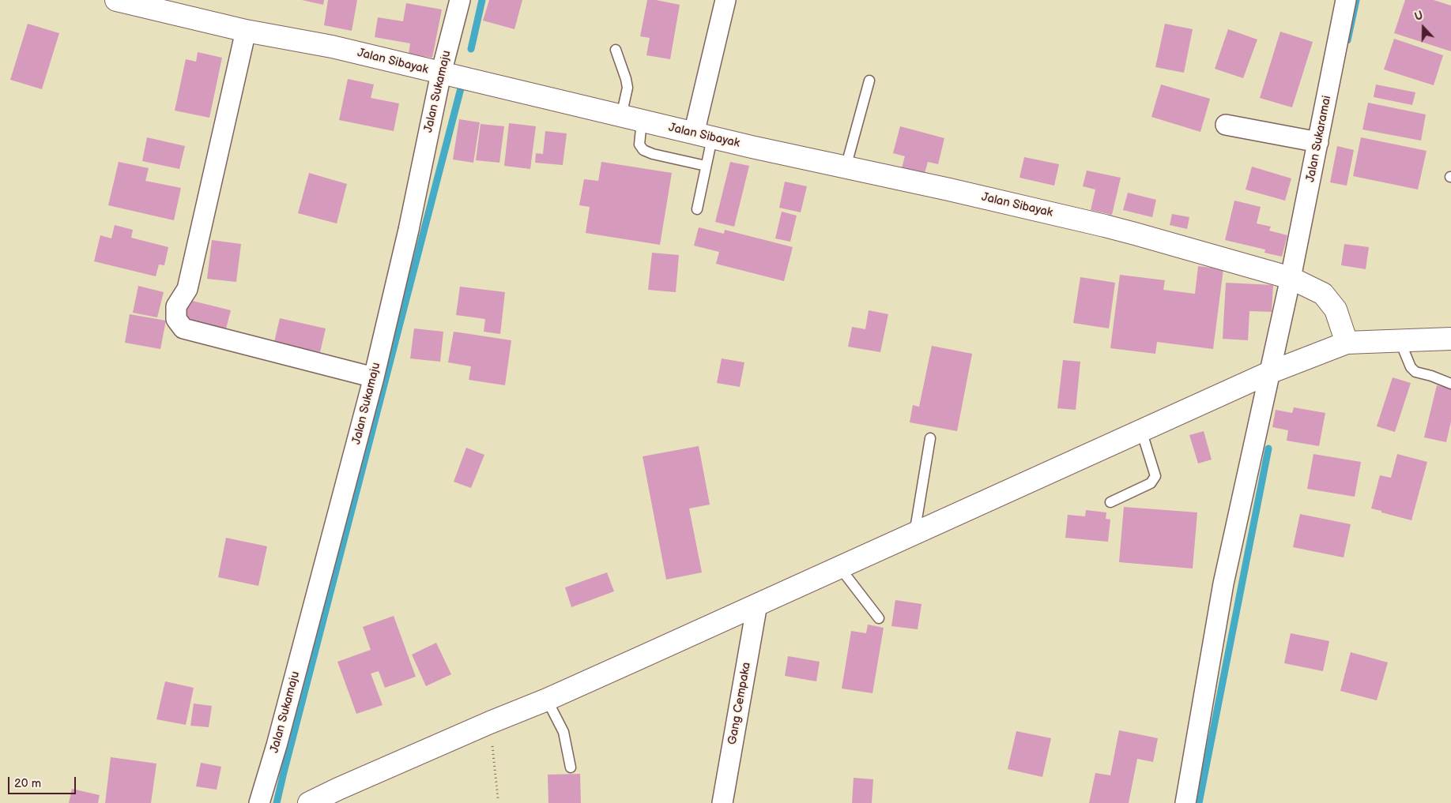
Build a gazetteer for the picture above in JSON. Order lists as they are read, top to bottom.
{
  "streets": {
    "street": [
      "Jalan Sibayak",
      "Jalan Sukamaju",
      "Jalan Sukaramai",
      "Gang Cempaka"
    ]
  },
  "crossings": [
    ["Jalan Sibayak", "Jalan Sukamaju"],
    ["Jalan Sibayak", "Jalan Sukaramai"]
  ],
  "scale_bar": "20 m",
  "north": "top"
}
